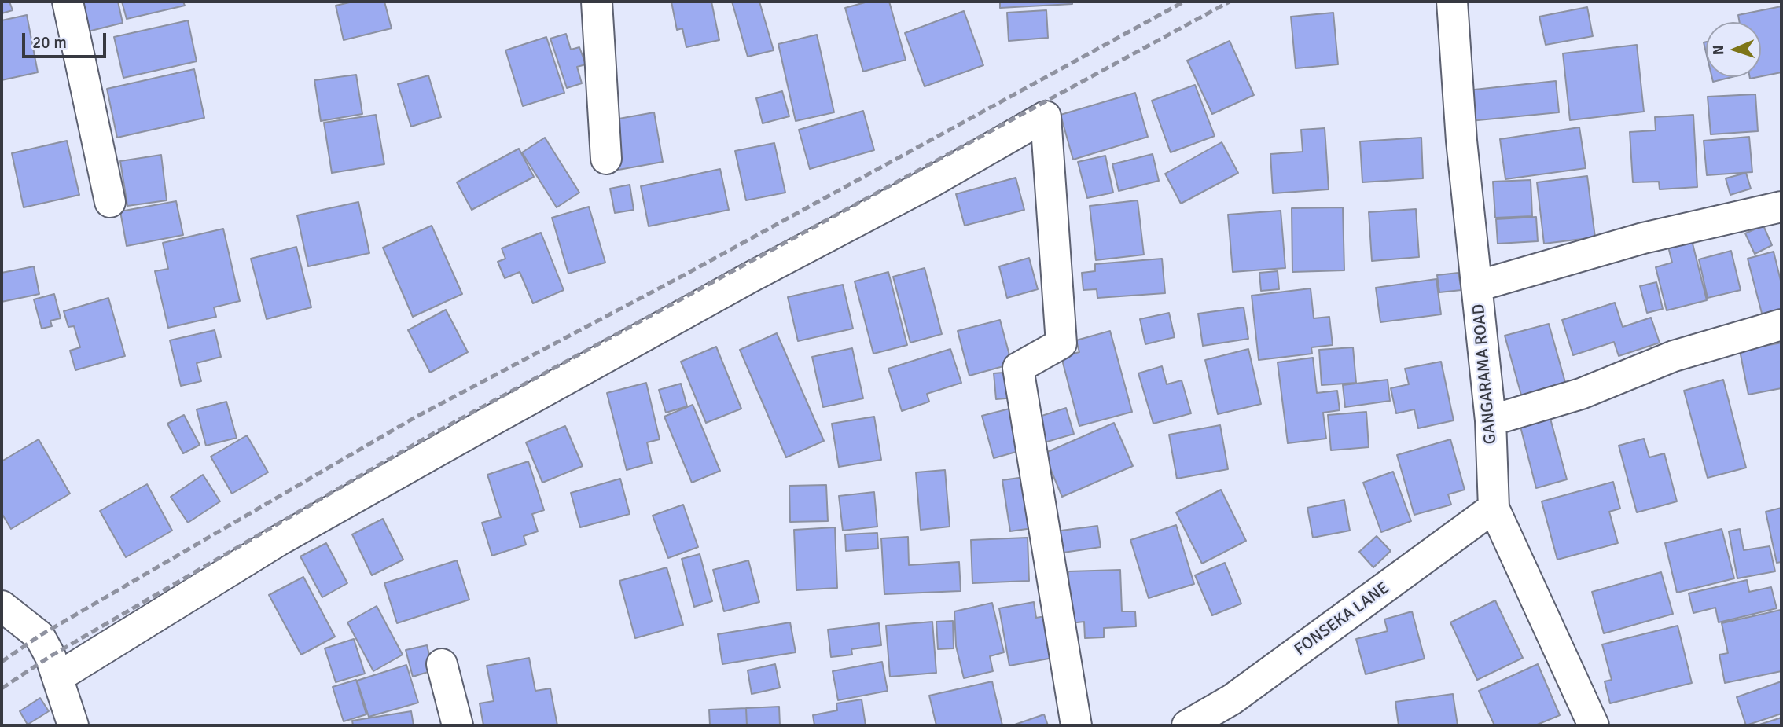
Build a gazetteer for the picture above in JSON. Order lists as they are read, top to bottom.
{
  "streets": {
    "street": ["GANGARAMA ROAD", "FONSEKA LANE"]
  },
  "crossings": [
    ["GANGARAMA ROAD", "FONSEKA LANE"]
  ],
  "scale_bar": "20 m",
  "north": "left"
}
